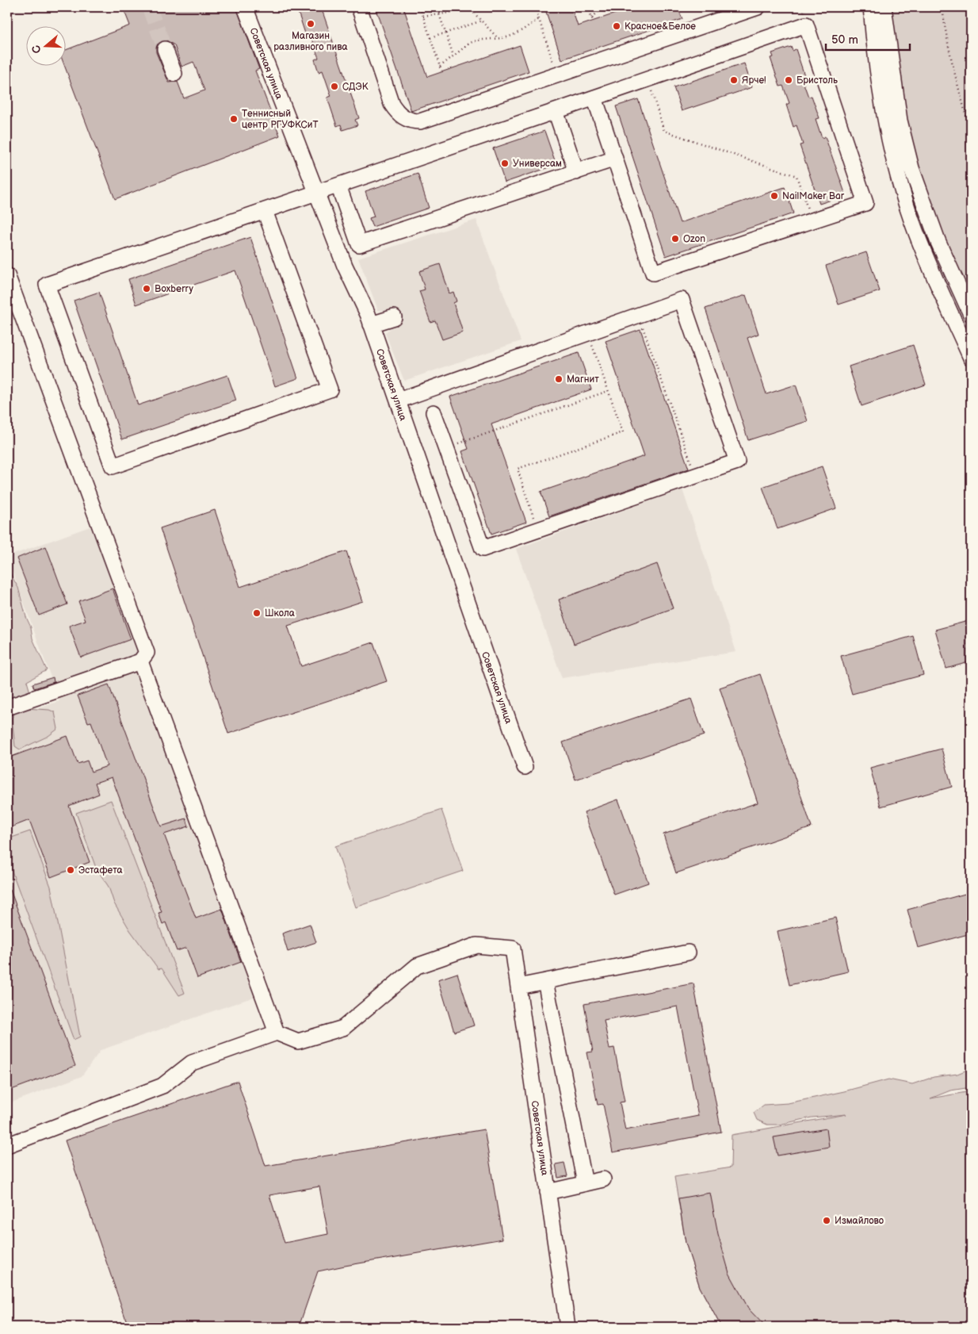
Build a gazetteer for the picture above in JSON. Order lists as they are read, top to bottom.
{
  "streets": {
    "street": ["Советская улица"]
  },
  "places": [
    "Магазин разливного пива",
    "Красное&Белое",
    "Ярче!",
    "Бристоль",
    "СДЭК",
    "Теннисный центр РГУФКСиТ",
    "Универсам",
    "NailMaker Bar",
    "Ozon",
    "Boxberry",
    "Магнит",
    "Школа",
    "Эстафета",
    "Измайлово"
  ],
  "scale_bar": "50 m",
  "north": "left"
}
